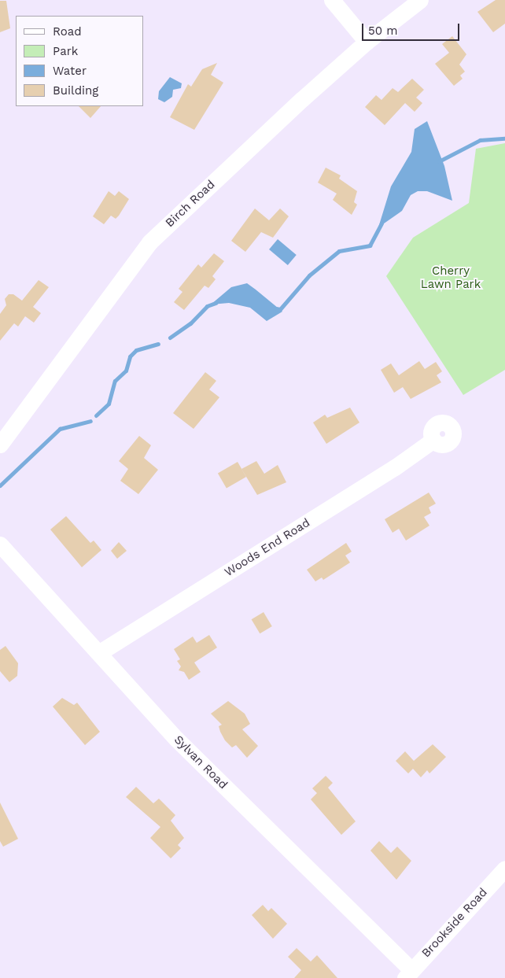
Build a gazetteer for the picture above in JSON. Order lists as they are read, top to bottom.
{
  "streets": {
    "street": [
      "Birch Road",
      "Woods End Road",
      "Sylvan Road",
      "Brookside Road"
    ]
  },
  "crossings": [
    ["Woods End Road", "Sylvan Road"],
    ["Sylvan Road", "Brookside Road"]
  ],
  "parks": ["Cherry Lawn Park"],
  "legend": [
    "Road",
    "Park",
    "Water",
    "Building"
  ],
  "scale_bar": "50 m"
}
